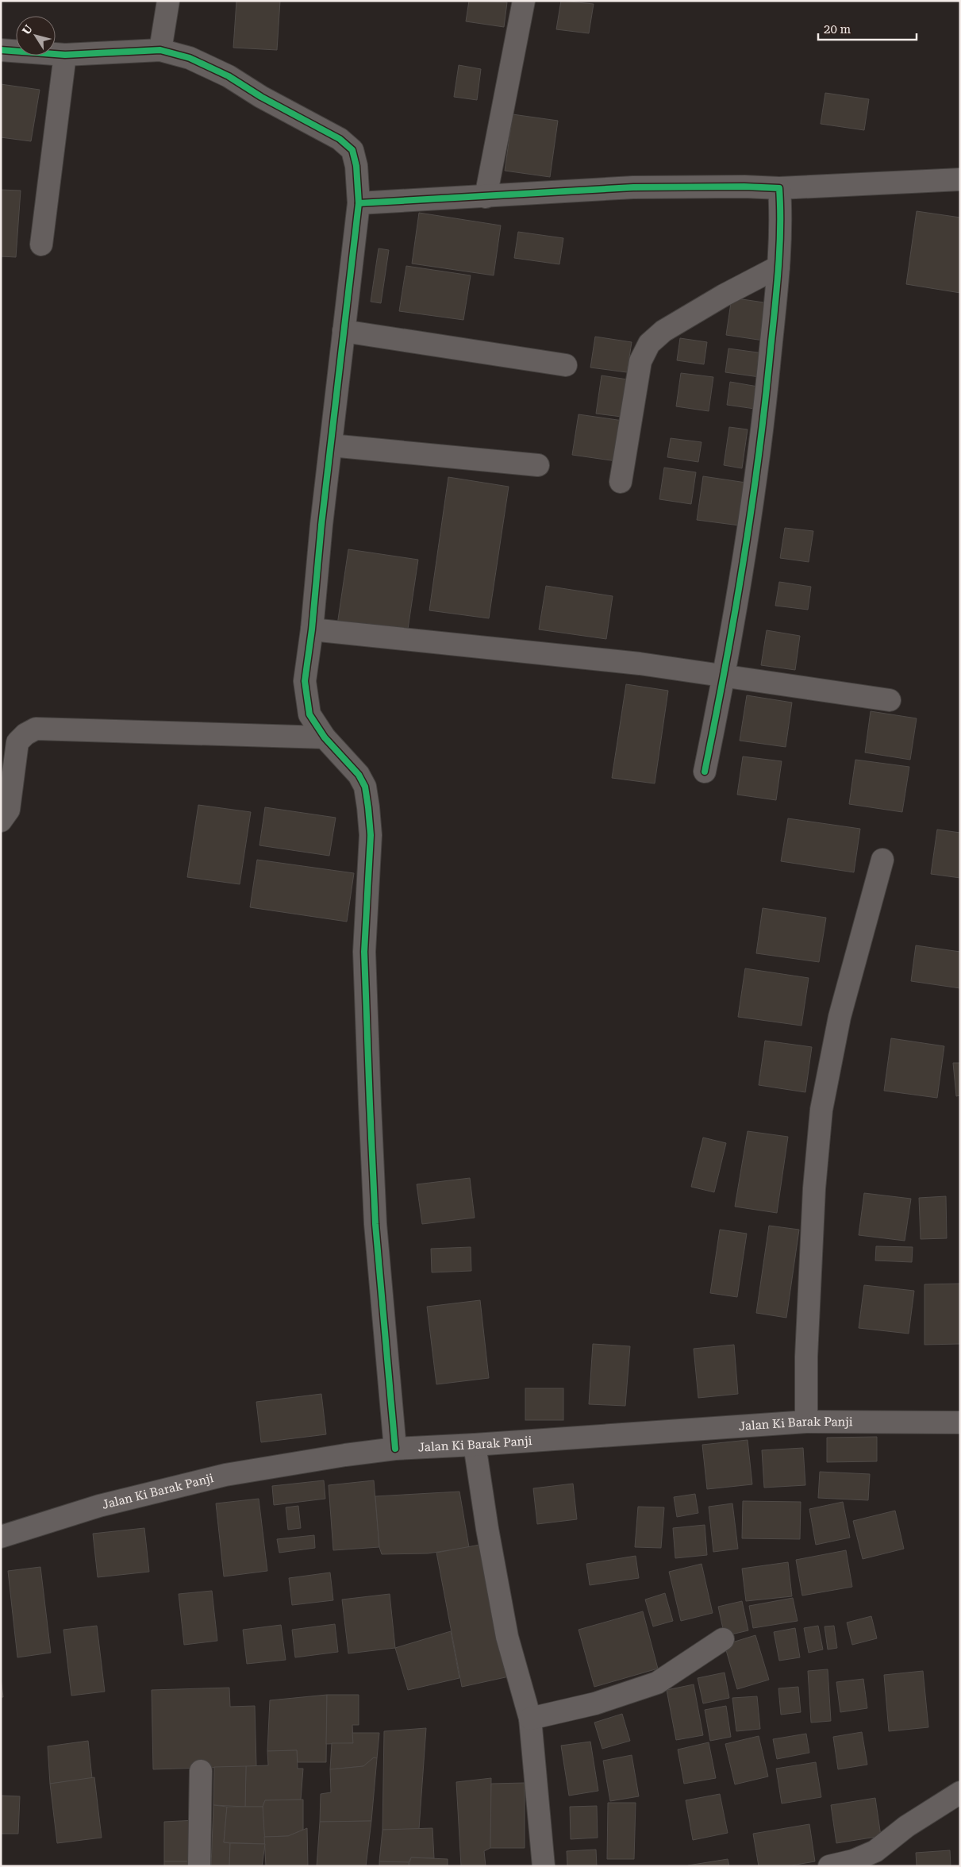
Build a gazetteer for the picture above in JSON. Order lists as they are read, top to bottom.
{
  "streets": {
    "street": ["Jalan Ki Barak Panji"]
  },
  "scale_bar": "20 m",
  "north": "top left"
}
